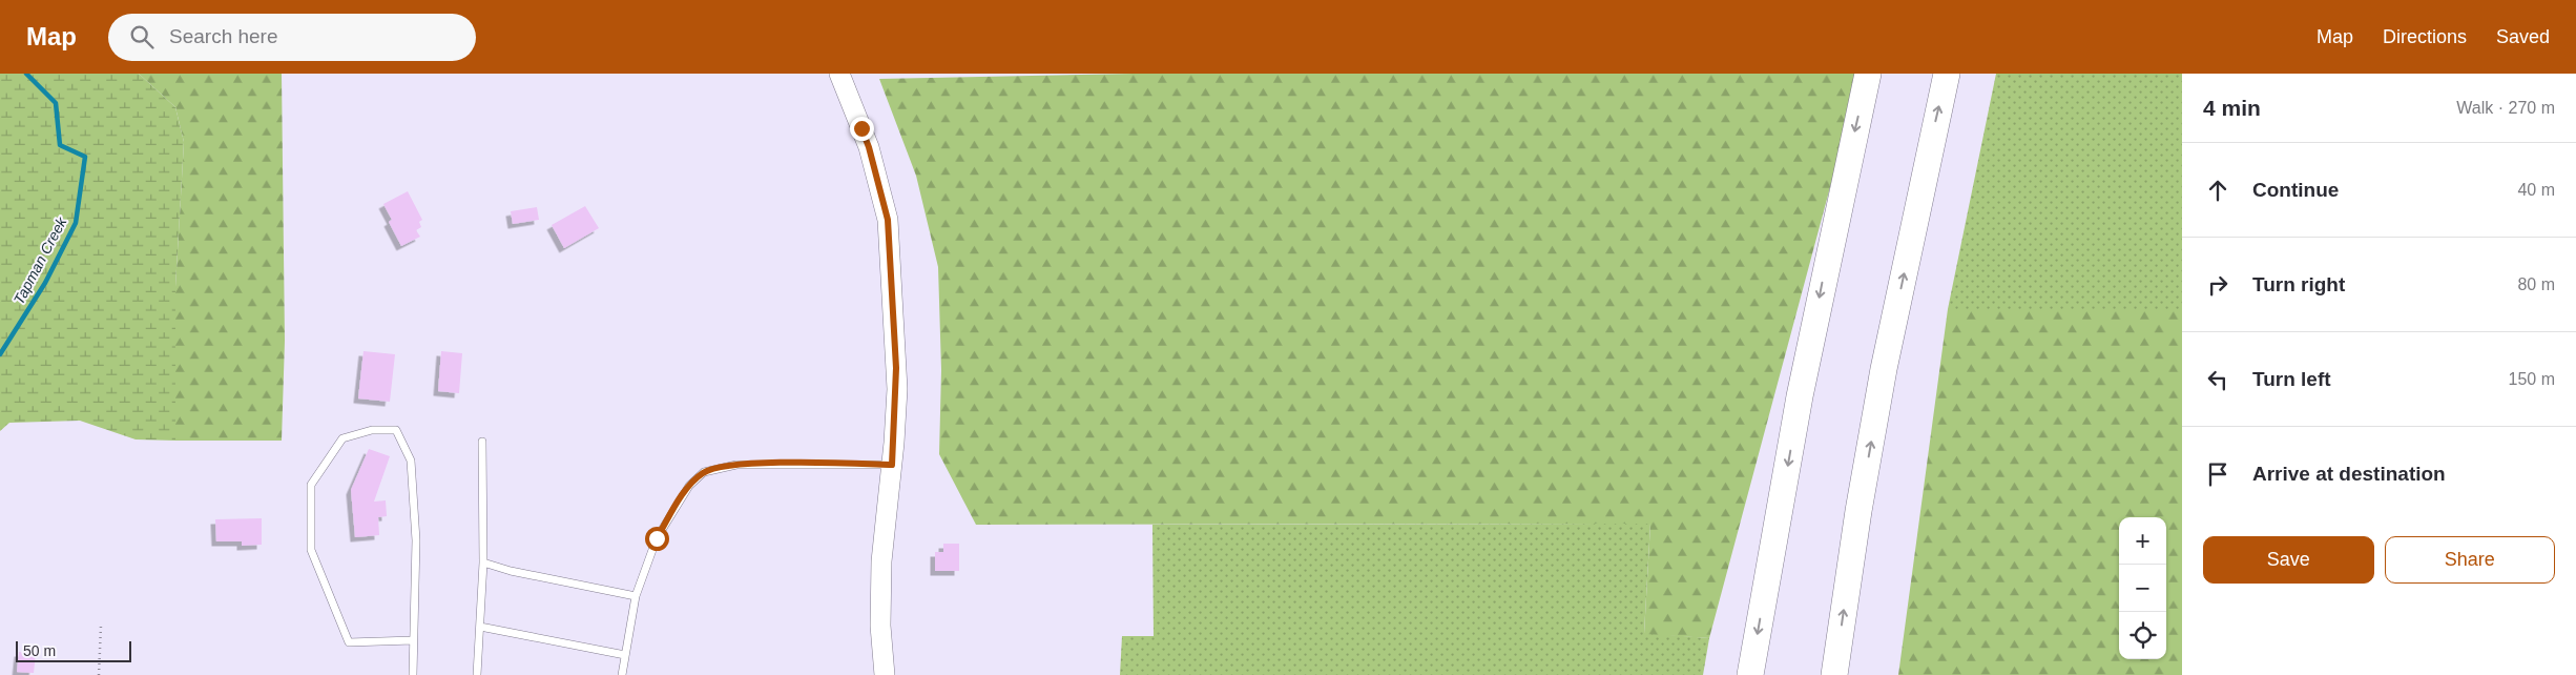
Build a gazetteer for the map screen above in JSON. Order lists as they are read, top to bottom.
{
  "water": ["Tapman Creek"],
  "scale_bar": "50 m",
  "page": {
    "header": "Map",
    "search": "Search here",
    "nav": ["Map", "Directions", "Saved"],
    "heading": ["4 min", "Walk · 270 m"],
    "list": [
      ["Continue", "40 m"],
      ["Turn right", "80 m"],
      ["Turn left", "150 m"],
      "Arrive at destination"
    ],
    "map_buttons": ["+", "−"],
    "buttons": ["Save", "Share"],
    "scale": "50 m"
  }
}
